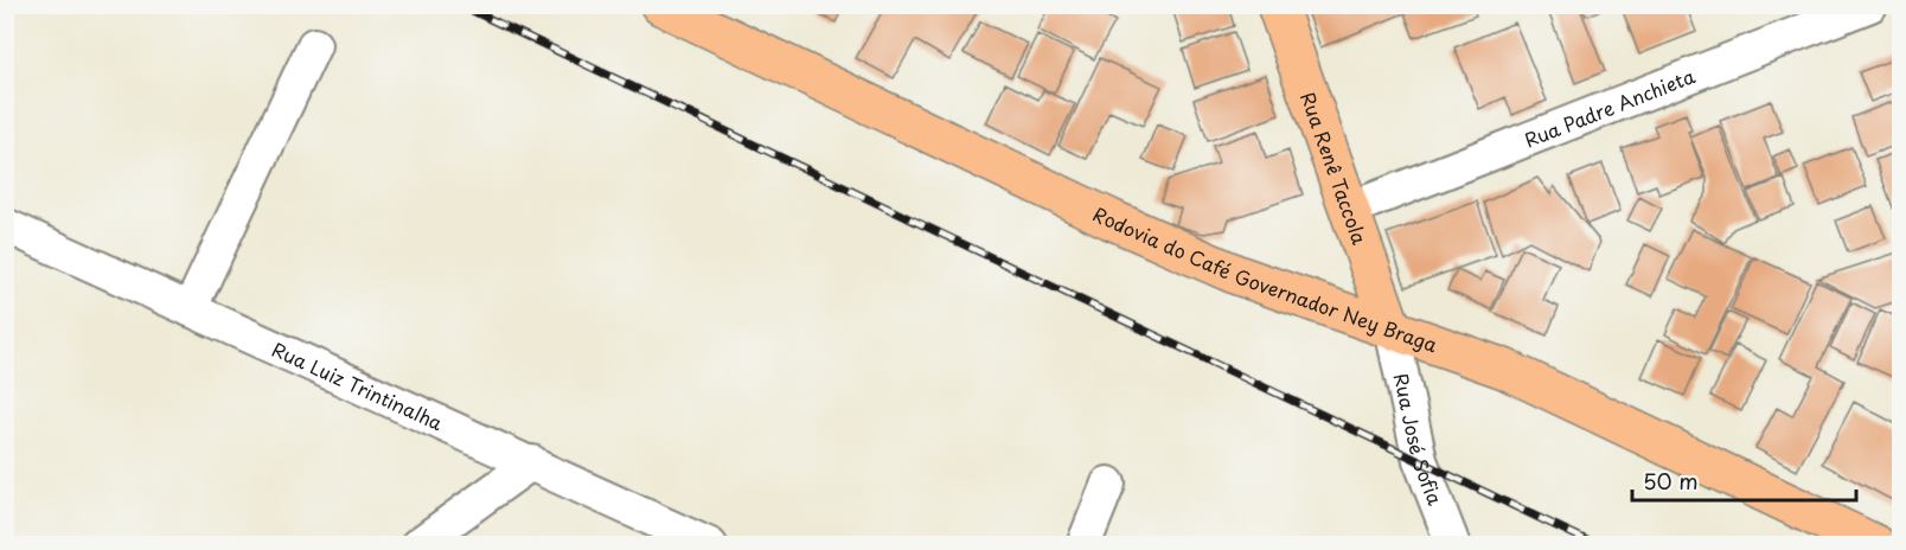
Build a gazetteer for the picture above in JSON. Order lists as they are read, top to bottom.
{
  "streets": {
    "main road": ["Rua Renê Taccola", "Rodovia do Café Governador Ney Braga"],
    "street": ["Rua Padre Anchieta", "Rua Luiz Trintinalha", "Rua José Sofia"]
  },
  "crossings": [
    ["Rua Padre Anchieta", "Rua Renê Taccola"],
    ["Rua Renê Taccola", "Rodovia do Café Governador Ney Braga"],
    ["Rua Renê Taccola", "Rua José Sofia"],
    ["Rodovia do Café Governador Ney Braga", "Rua José Sofia"]
  ],
  "scale_bar": "50 m"
}
